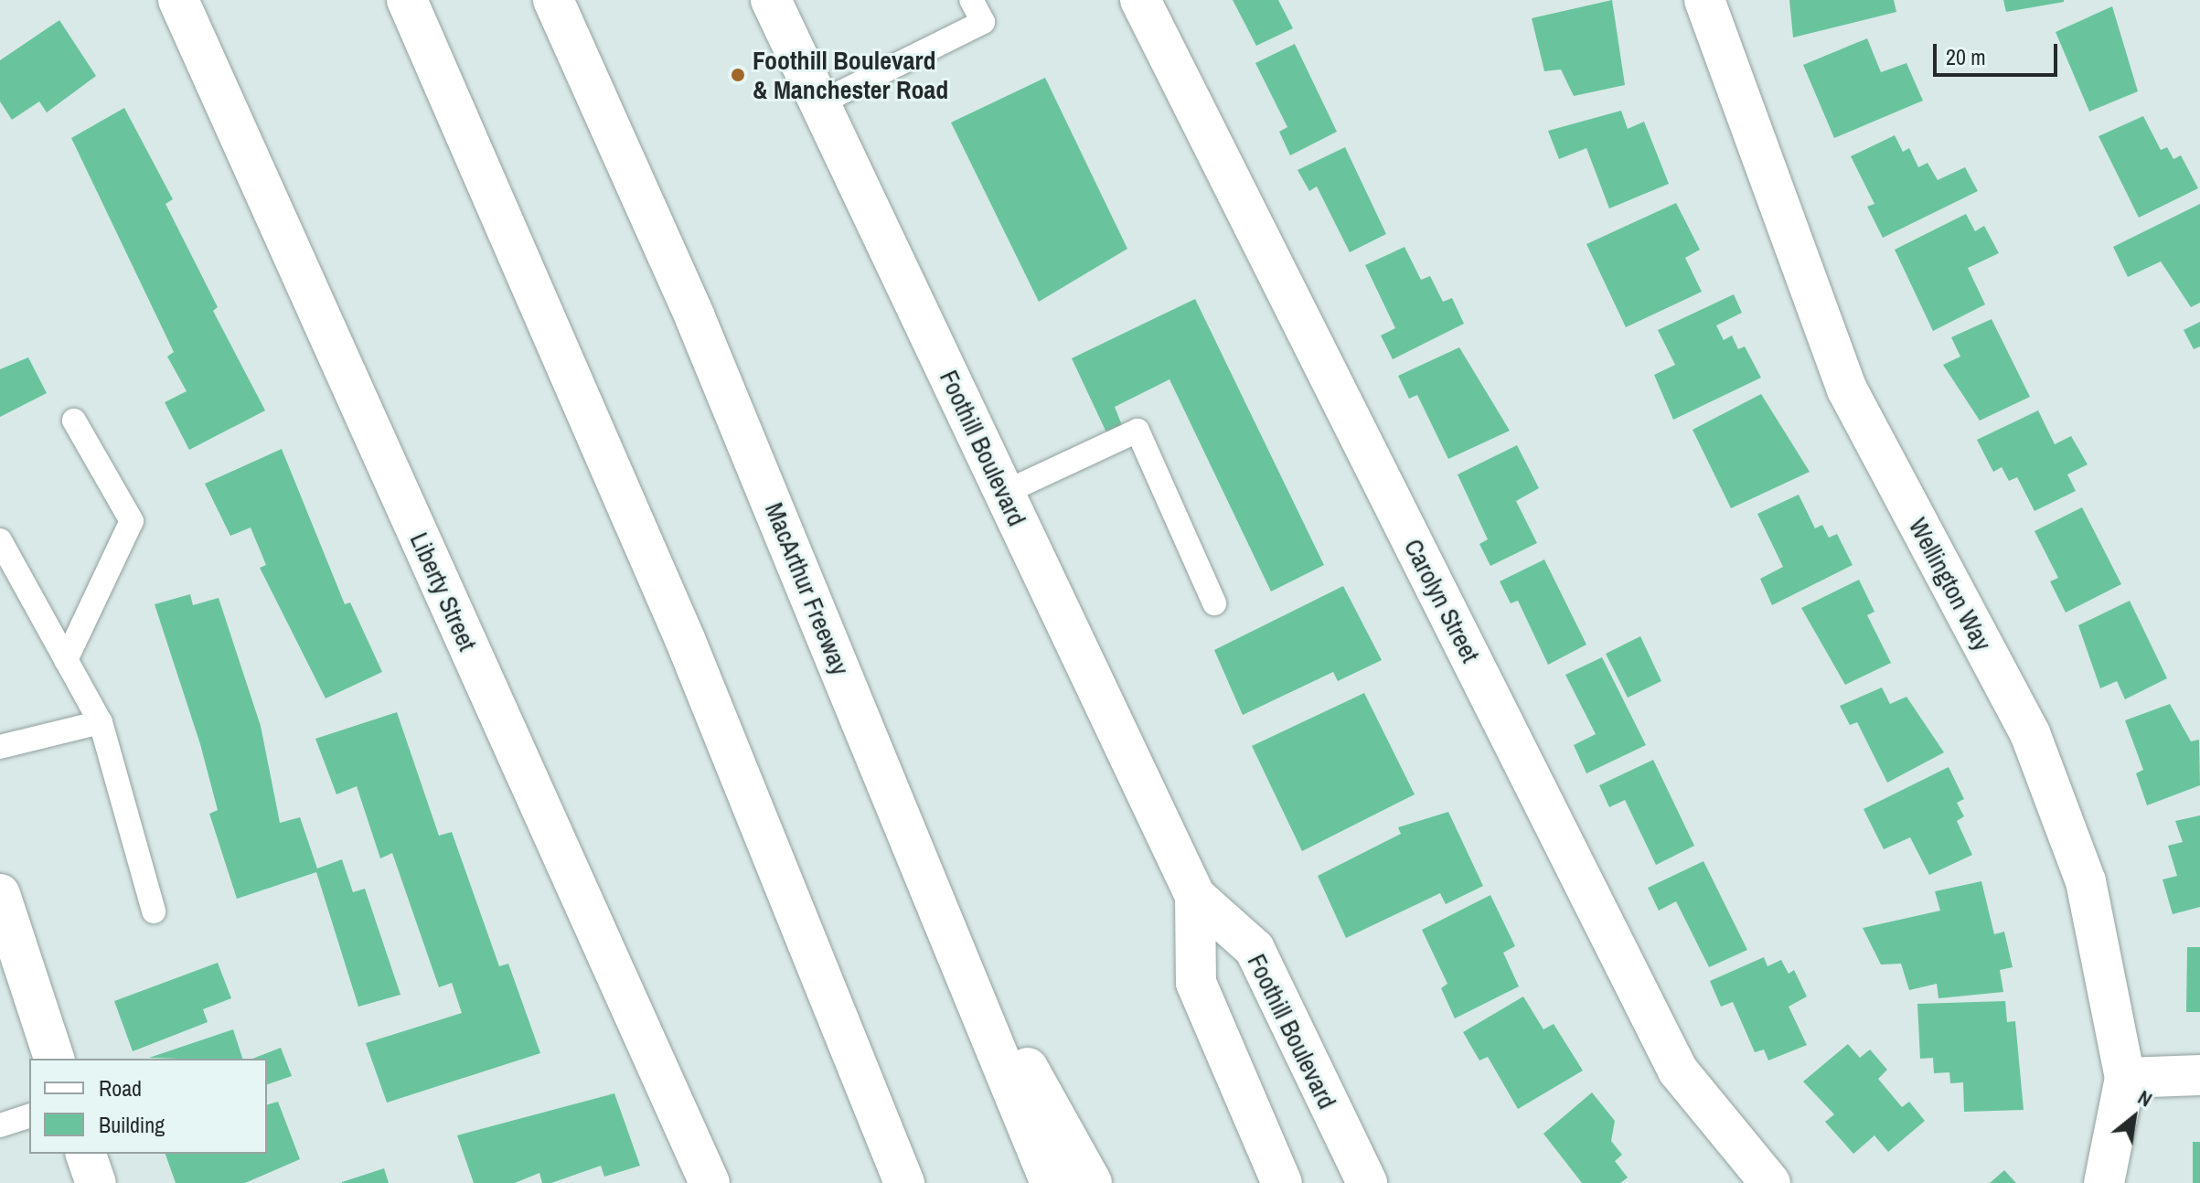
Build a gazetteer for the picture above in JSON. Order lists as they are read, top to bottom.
{
  "streets": {
    "main road": [
      "Foothill Boulevard",
      "Wellington Way",
      "MacArthur Freeway",
      "Liberty Street",
      "Carolyn Street"
    ]
  },
  "places": ["Foothill Boulevard & Manchester Road"],
  "legend": ["Road", "Building"],
  "scale_bar": "20 m",
  "north": "top right"
}
